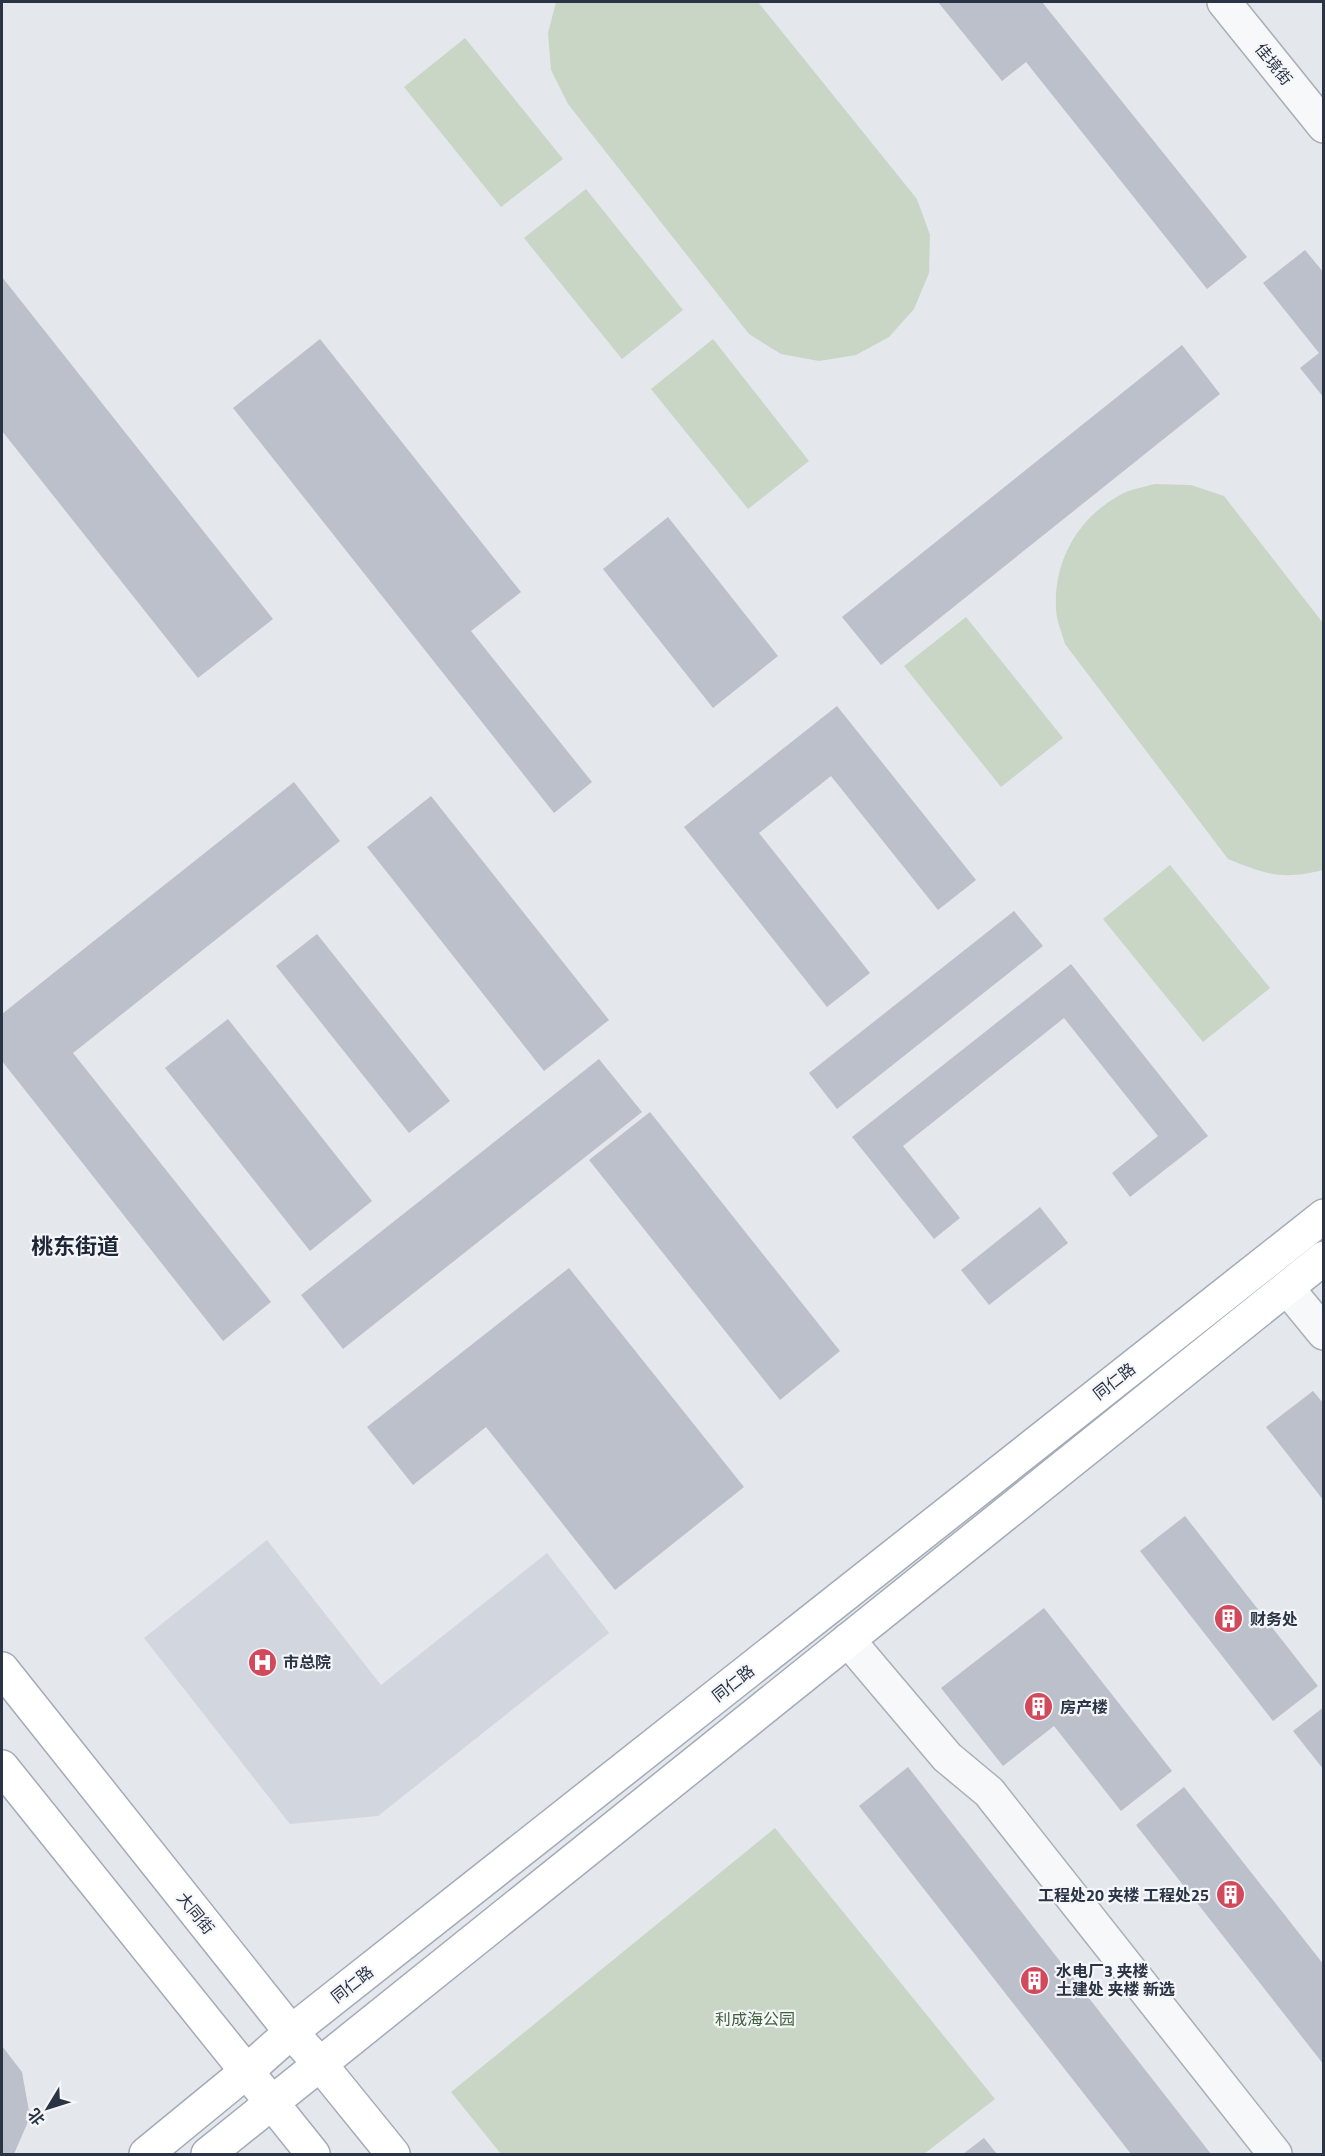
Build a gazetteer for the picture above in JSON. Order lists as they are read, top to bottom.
{
  "streets": {
    "main road": ["同仁路", "大同街"],
    "street": ["佳境街"]
  },
  "crossings": [
    ["同仁路", "大同街"]
  ],
  "districts": ["桃东街道"],
  "parks": ["利成海公园"],
  "places": {
    "building": [
      "财务处",
      "房产楼",
      "工程处20 夹楼 工程处25",
      "水电厂3 夹楼 土建处 夹楼 新选"
    ],
    "hospital": ["市总院"]
  },
  "north": "bottom left"
}
